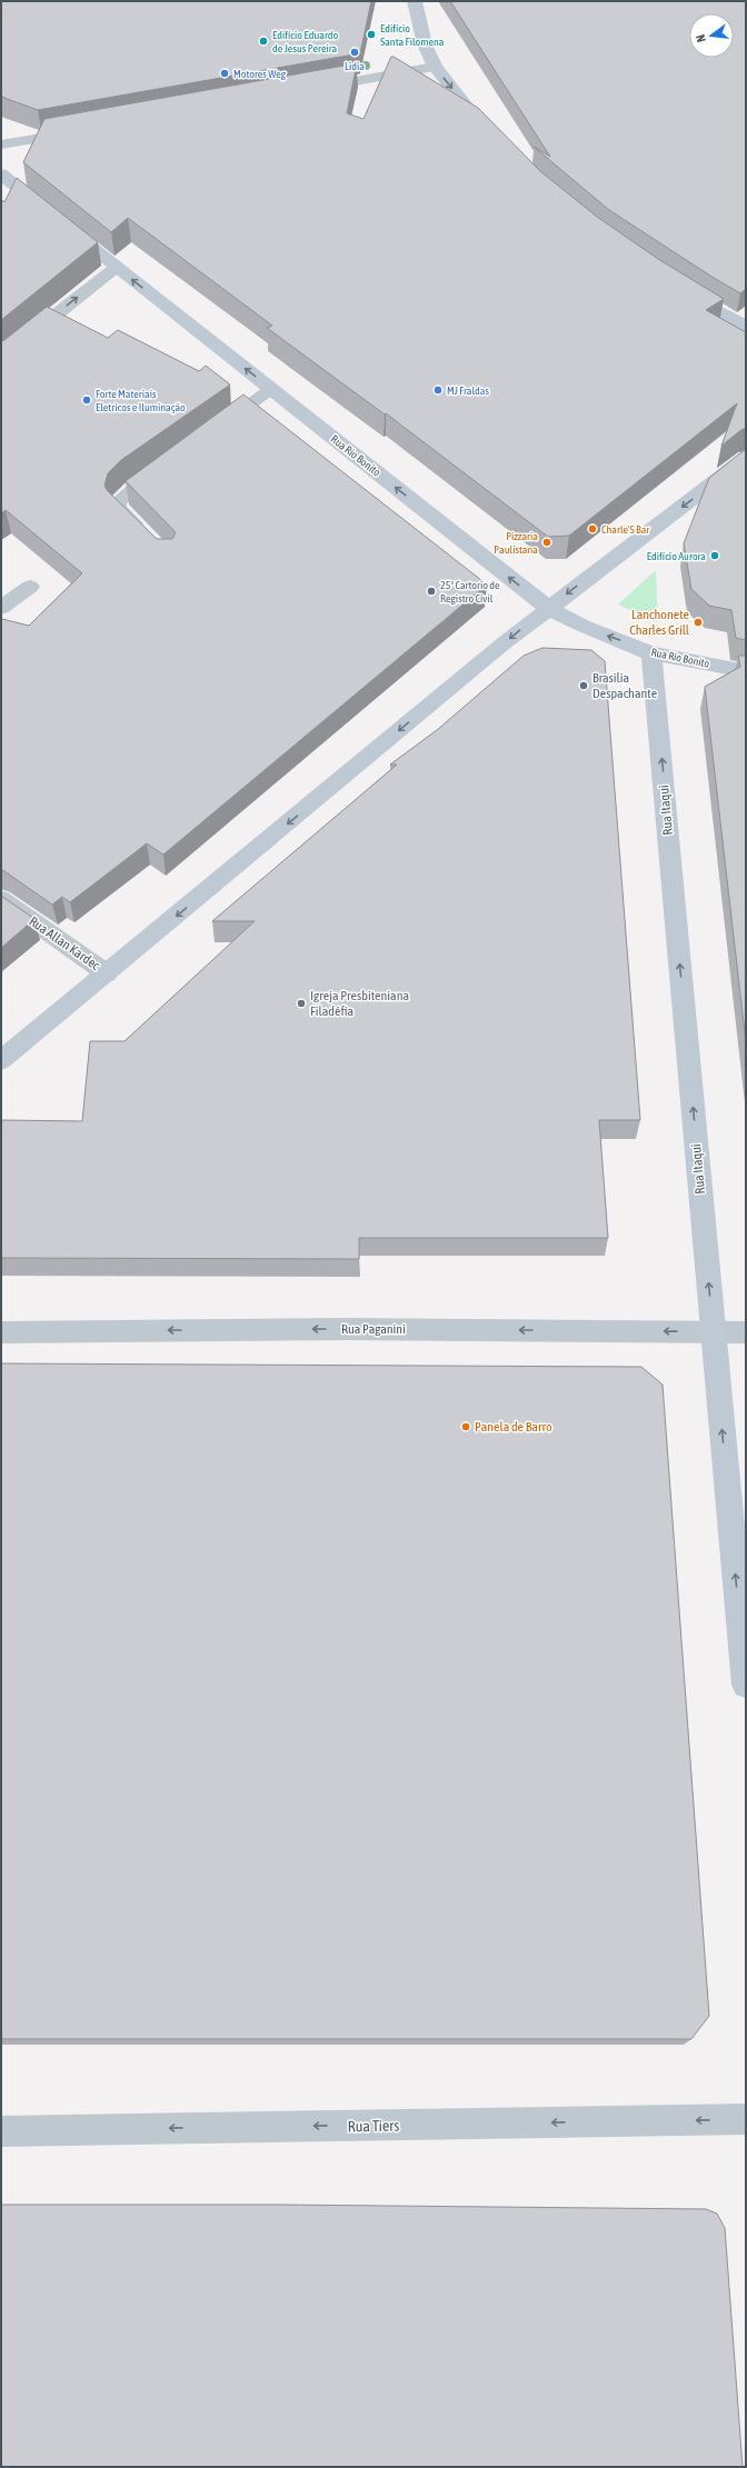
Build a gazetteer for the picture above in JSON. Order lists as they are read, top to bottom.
{
  "streets": {
    "street": [
      "Rua Rio Bonito",
      "Rua Itaqui",
      "Rua Allan Kardec",
      "Rua Paganini",
      "Rua Tiers"
    ]
  },
  "crossings": [
    ["Rua Rio Bonito", "Rua Itaqui"],
    ["Rua Itaqui", "Rua Paganini"]
  ],
  "one_way": [
    "Rua Rio Bonito",
    "Rua Itaqui",
    "Rua Paganini",
    "Rua Tiers"
  ],
  "places": [
    "Edifício Santa Filomena",
    "Edifício Eduardo de Jesus Pereira",
    "Lidia",
    "Motores Weg",
    "MJ Fraldas",
    "Forte Materiais Eletricos e Iluminação",
    "Charle'S Bar",
    "Pizzaria Paulistana",
    "Edifício Aurora",
    "25º Cartorio de Registro Civil",
    "Lanchonete Charles Grill",
    "Brasilia Despachante",
    "Igreja Presbiteniana Filadéfia",
    "Panela de Barro"
  ],
  "north": "left"
}
